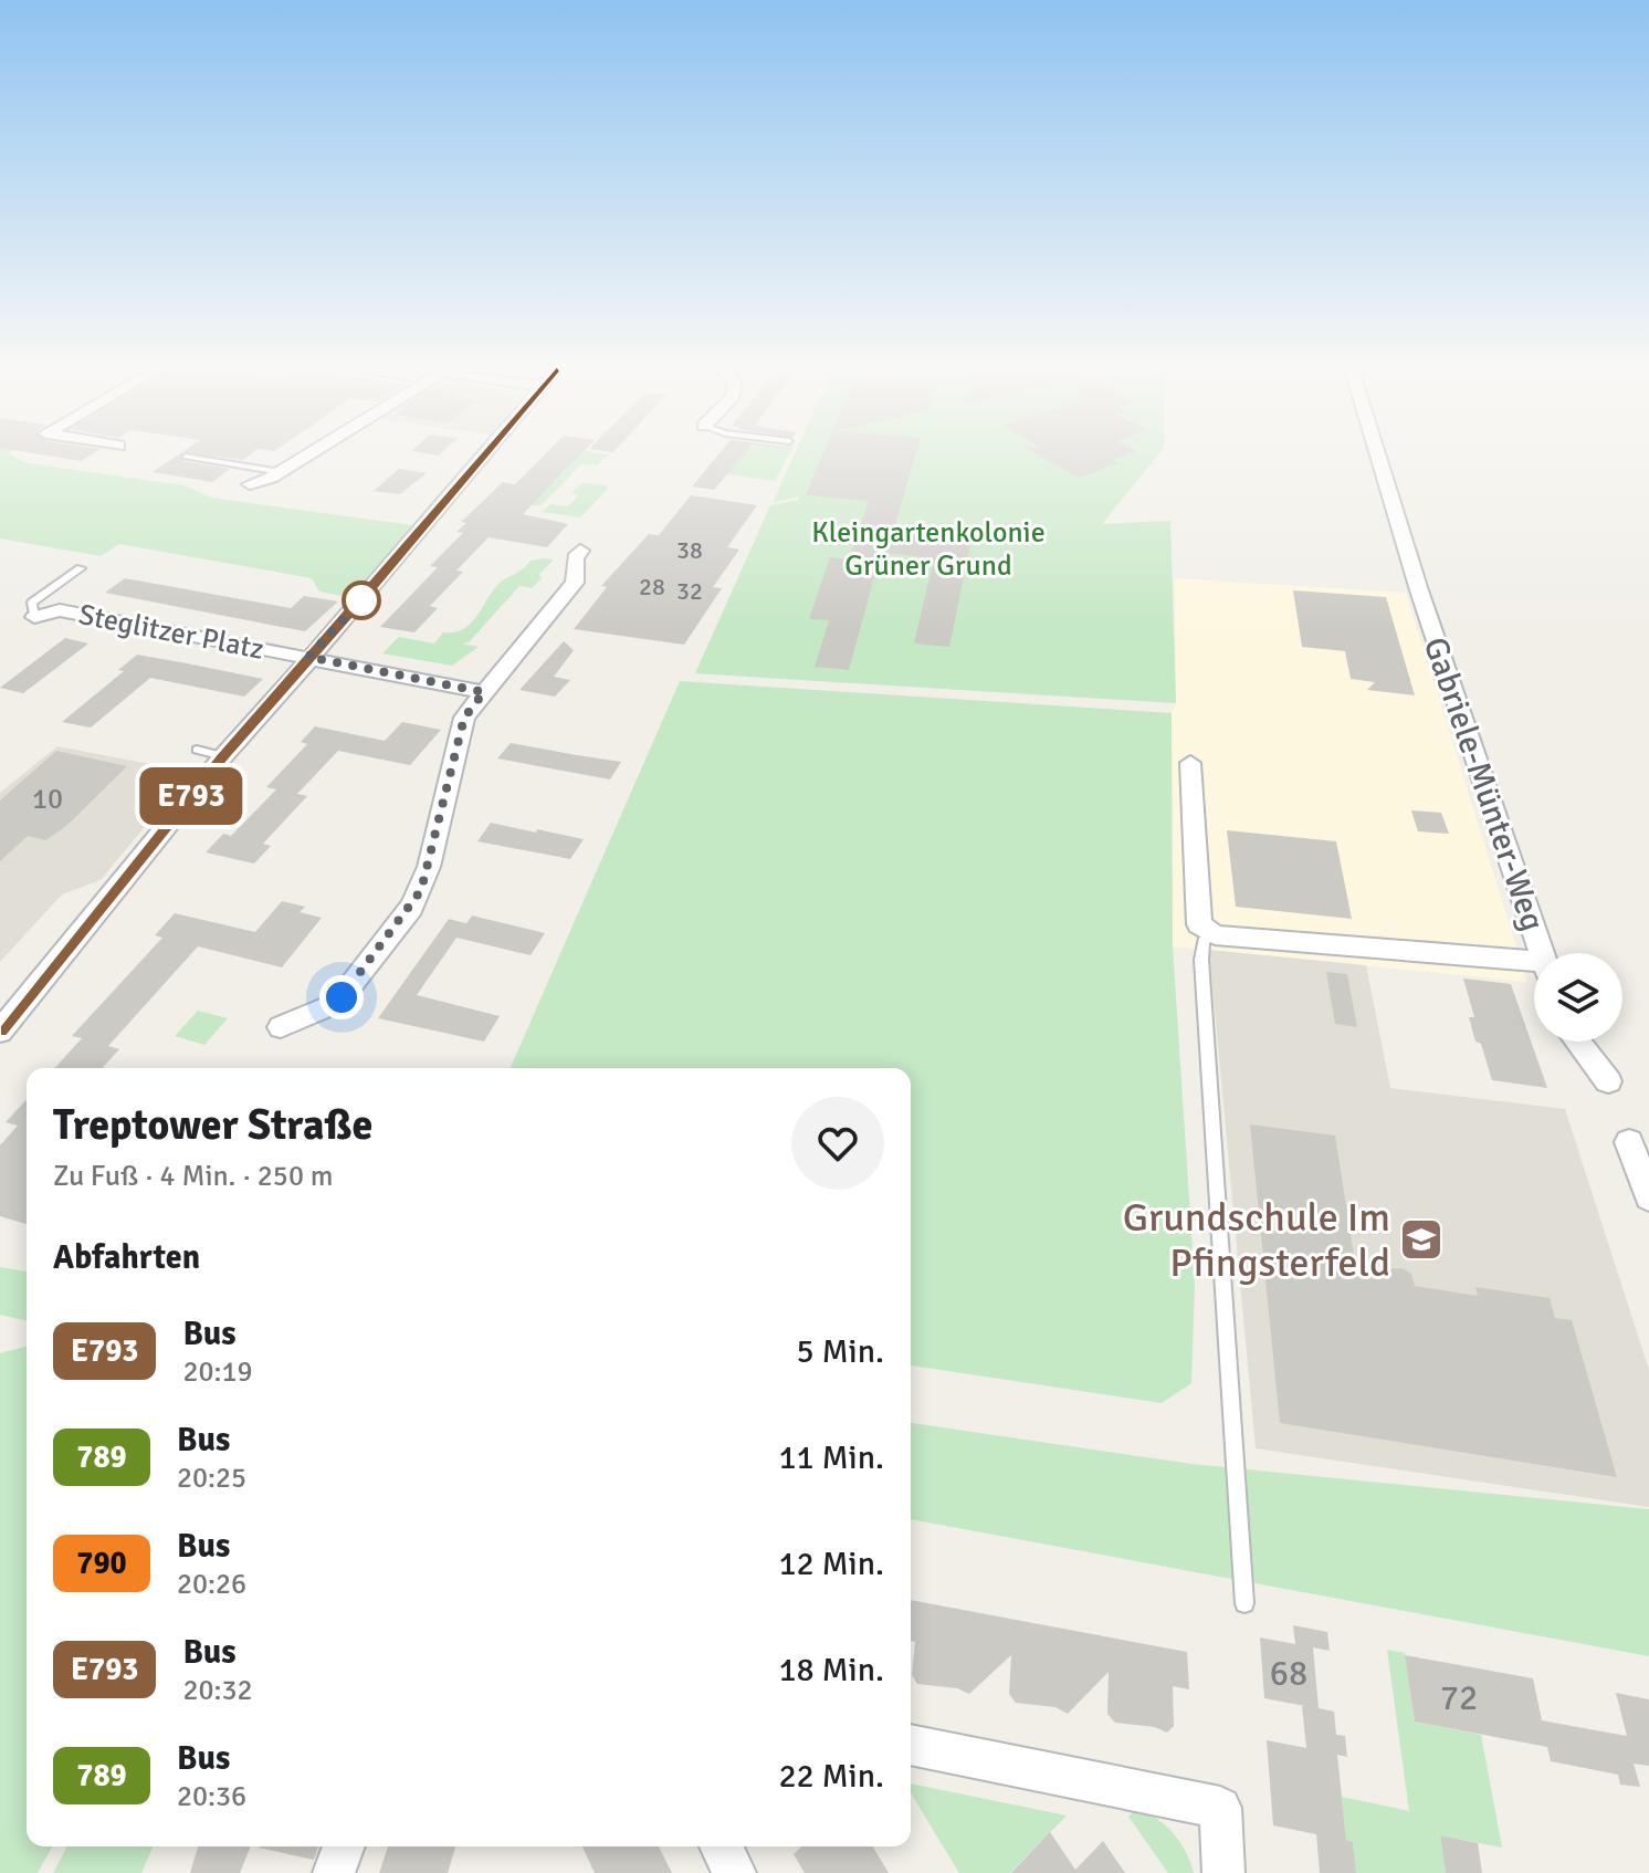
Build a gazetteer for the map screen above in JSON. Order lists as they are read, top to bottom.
{
  "streets": {
    "street": ["Steglitzer Platz", "Gabriele-Münter-Weg"]
  },
  "parks": ["Kleingartenkolonie Grüner Grund"],
  "places": {
    "school or university": ["Grundschule Im Pfingsterfeld"]
  },
  "lines": ["bus line E793"],
  "house_numbers": [
    "38",
    "28",
    "32",
    "10",
    "68",
    "72"
  ],
  "page": {
    "on_map": "E793",
    "heading": [
      ["Treptower Straße", "Zu Fuß · 4 Min. · 250 m"],
      "Abfahrten"
    ],
    "list": [
      {
        "mark": "E793",
        "name": "Bus",
        "note": "20:19",
        "value": "5 Min."
      },
      {
        "mark": "789",
        "name": "Bus",
        "note": "20:25",
        "value": "11 Min."
      },
      {
        "mark": "790",
        "name": "Bus",
        "note": "20:26",
        "value": "12 Min."
      },
      {
        "mark": "E793",
        "name": "Bus",
        "note": "20:32",
        "value": "18 Min."
      },
      {
        "mark": "789",
        "name": "Bus",
        "note": "20:36",
        "value": "22 Min."
      }
    ]
  }
}
